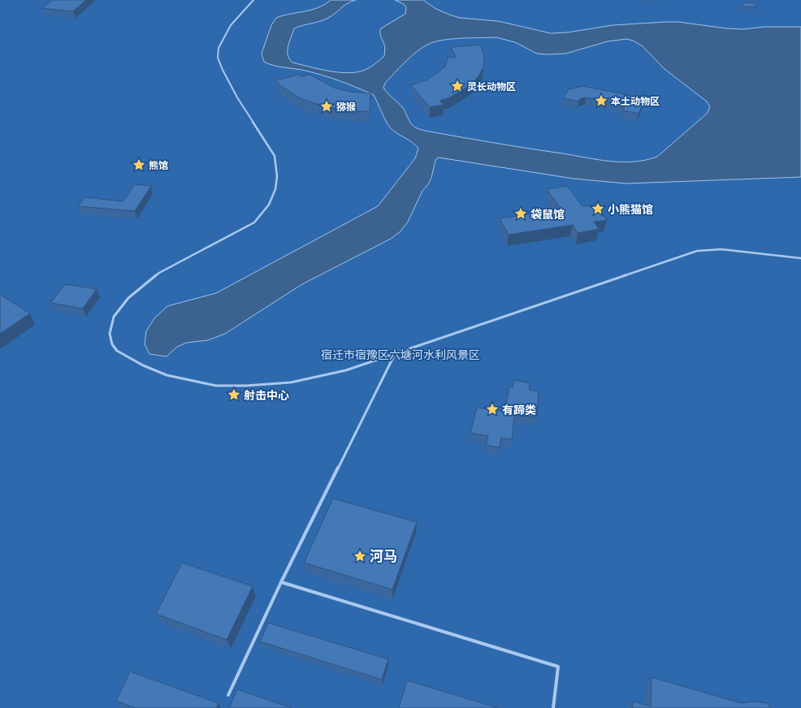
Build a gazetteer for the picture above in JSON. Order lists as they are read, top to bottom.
{
  "parks": ["宿迁市宿豫区六塘河水利风景区"],
  "places": {
    "place": [
      "灵长动物区",
      "本土动物区",
      "猕猴",
      "熊馆",
      "小熊猫馆",
      "袋鼠馆",
      "射击中心",
      "有蹄类",
      "河马"
    ]
  }
}
